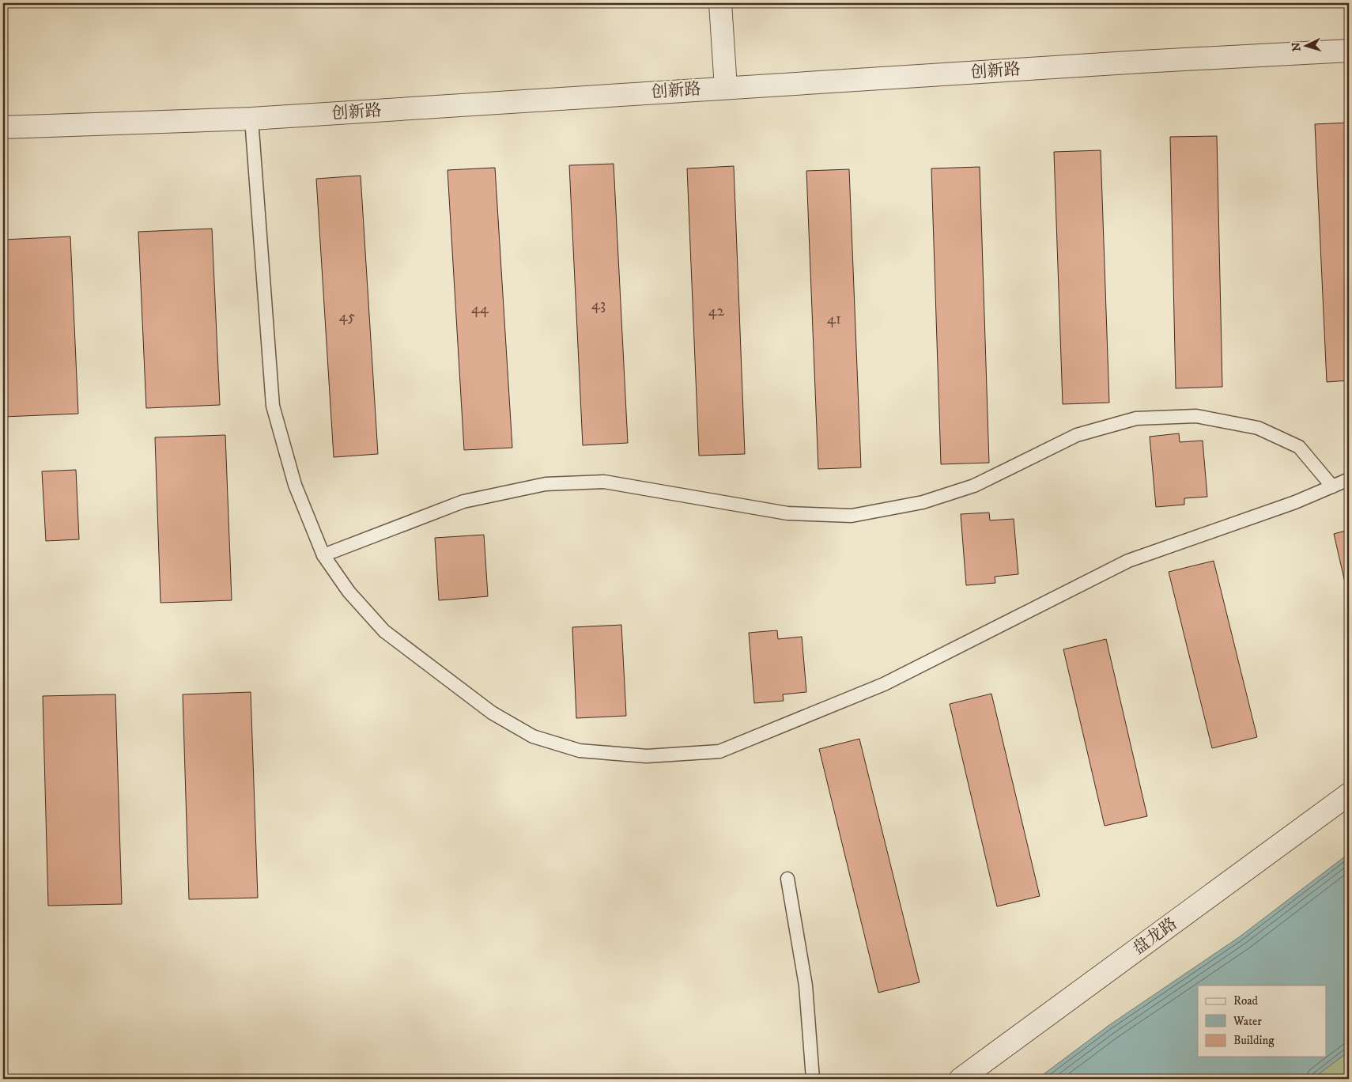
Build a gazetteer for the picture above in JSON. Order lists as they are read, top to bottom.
{
  "streets": {
    "street": ["创新路", "盘龙路"]
  },
  "house_numbers": [
    "43",
    "44",
    "42",
    "45",
    "41"
  ],
  "legend": ["Road", "Water", "Building"],
  "north": "left"
}
